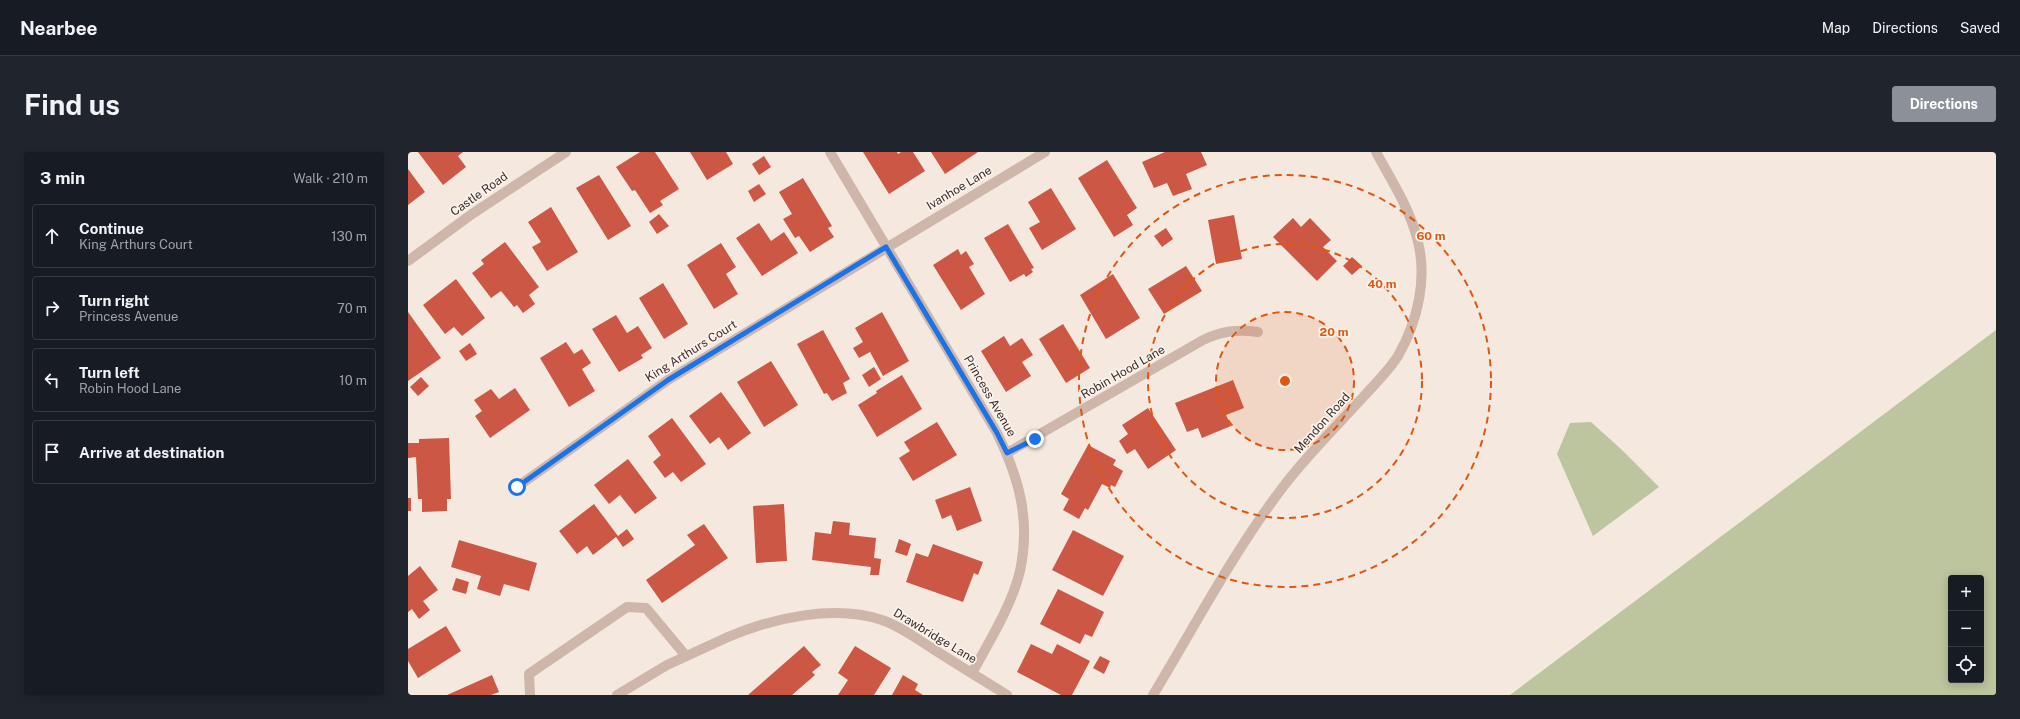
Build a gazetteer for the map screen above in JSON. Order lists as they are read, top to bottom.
{
  "streets": {
    "street": [
      "Ivanhoe Lane",
      "Castle Road",
      "King Arthurs Court",
      "Robin Hood Lane",
      "Princess Avenue",
      "Mendon Road",
      "Drawbridge Lane"
    ]
  },
  "crossings": [
    ["Ivanhoe Lane", "King Arthurs Court"],
    ["Ivanhoe Lane", "Princess Avenue"],
    ["King Arthurs Court", "Princess Avenue"],
    ["Robin Hood Lane", "Princess Avenue"],
    ["Princess Avenue", "Drawbridge Lane"]
  ],
  "page": {
    "header": "Nearbee",
    "nav": ["Map", "Directions", "Saved"],
    "buttons": "Directions",
    "title": "Find us",
    "heading": ["3 min", "Walk · 210 m"],
    "list": [
      ["Continue", "King Arthurs Court", "130 m"],
      ["Turn right", "Princess Avenue", "70 m"],
      ["Turn left", "Robin Hood Lane", "10 m"],
      "Arrive at destination"
    ],
    "map_buttons": ["+", "−"]
  },
  "rings": ["60 m", "40 m", "20 m"]
}
